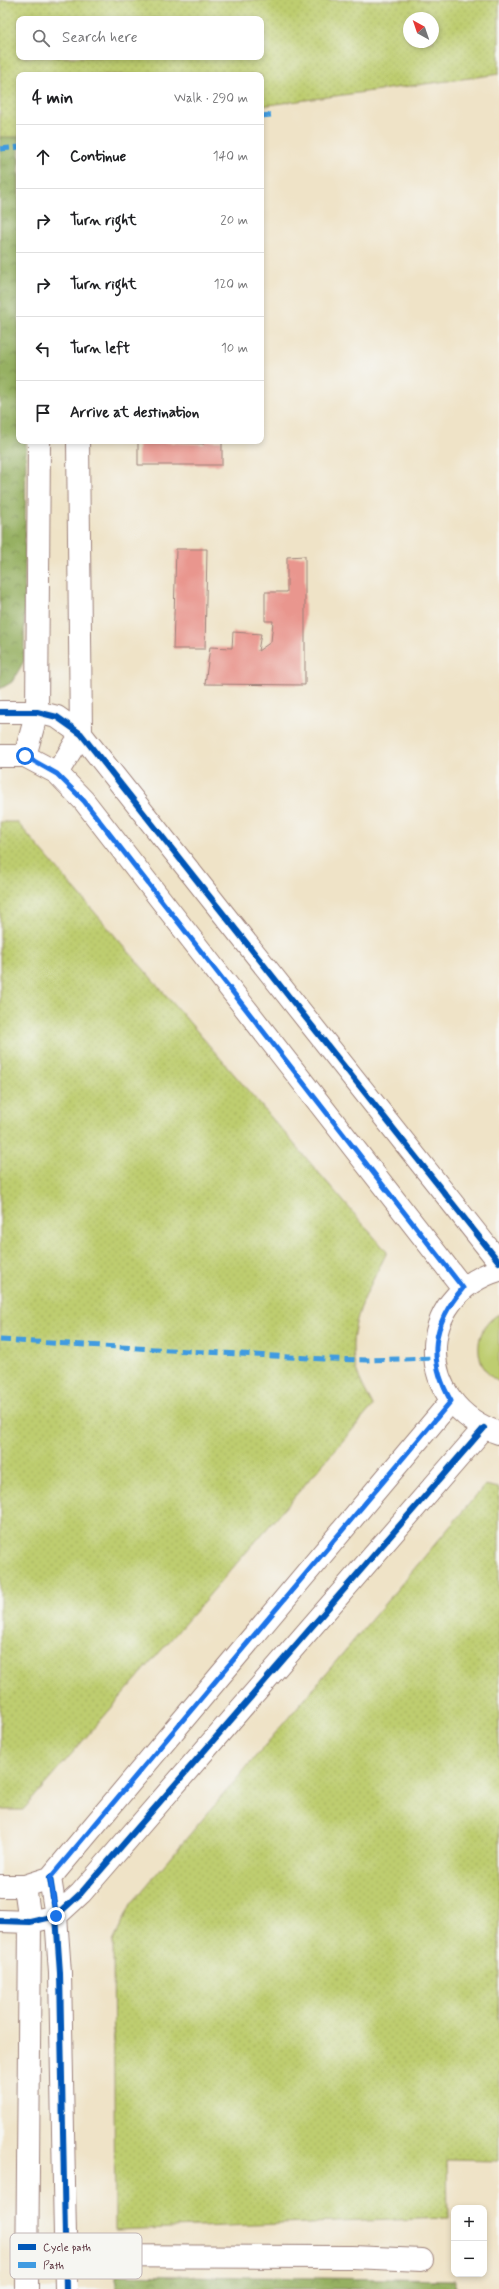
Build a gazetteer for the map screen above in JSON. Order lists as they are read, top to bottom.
{
  "legend": ["Cycle path", "Path"],
  "north": "top left",
  "page": {
    "search": "Search here",
    "heading": ["4 min", "Walk · 290 m"],
    "list": [
      ["Continue", "140 m"],
      ["Turn right", "20 m"],
      ["Turn right", "120 m"],
      ["Turn left", "10 m"],
      "Arrive at destination"
    ],
    "map_buttons": ["+", "−"]
  }
}
